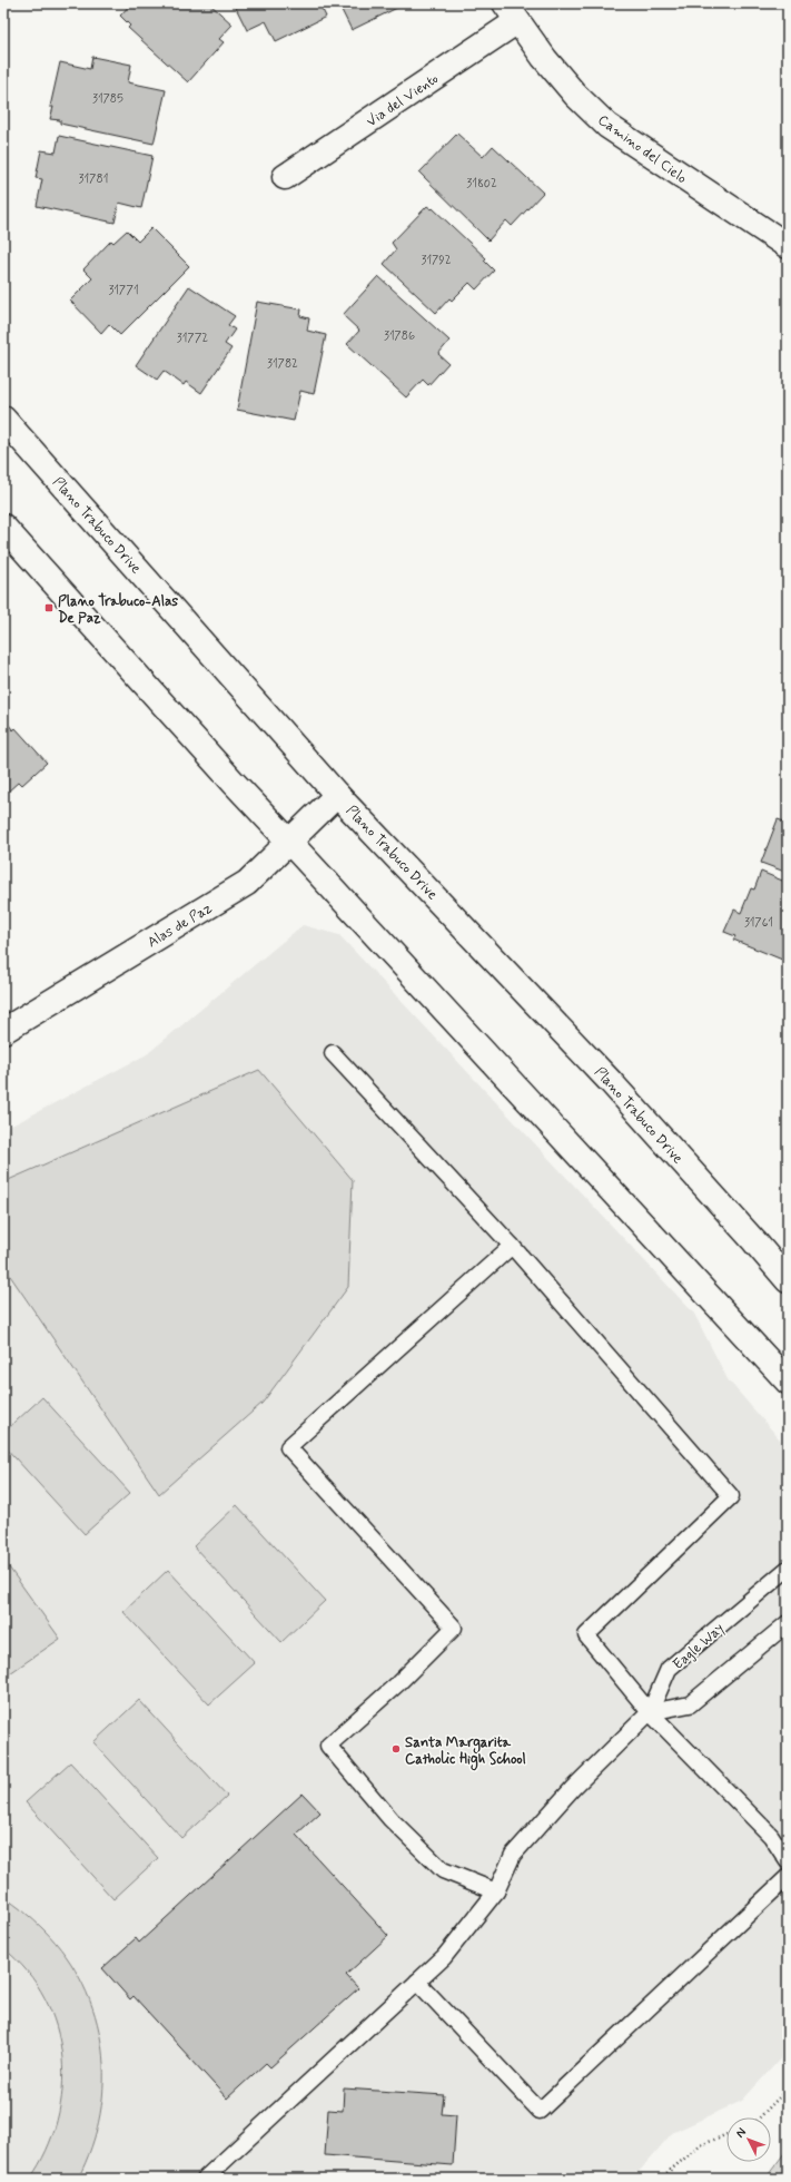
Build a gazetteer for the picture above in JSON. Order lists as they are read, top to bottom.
{
  "streets": {
    "street": [
      "Via del Viento",
      "Camino del Cielo",
      "Plano Trabuco Drive",
      "Alas de Paz"
    ],
    "lane": ["Eagle Way"]
  },
  "crossings": [
    ["Via del Viento", "Camino del Cielo"],
    ["Plano Trabuco Drive", "Alas de Paz"]
  ],
  "places": {
    "transit": ["Plano Trabuco-Alas De Paz"],
    "other": ["Santa Margarita Catholic High School"]
  },
  "house_numbers": [
    "31785",
    "31781",
    "31802",
    "31792",
    "31771",
    "31786",
    "31772",
    "31782",
    "31761"
  ],
  "north": "top left"
}
